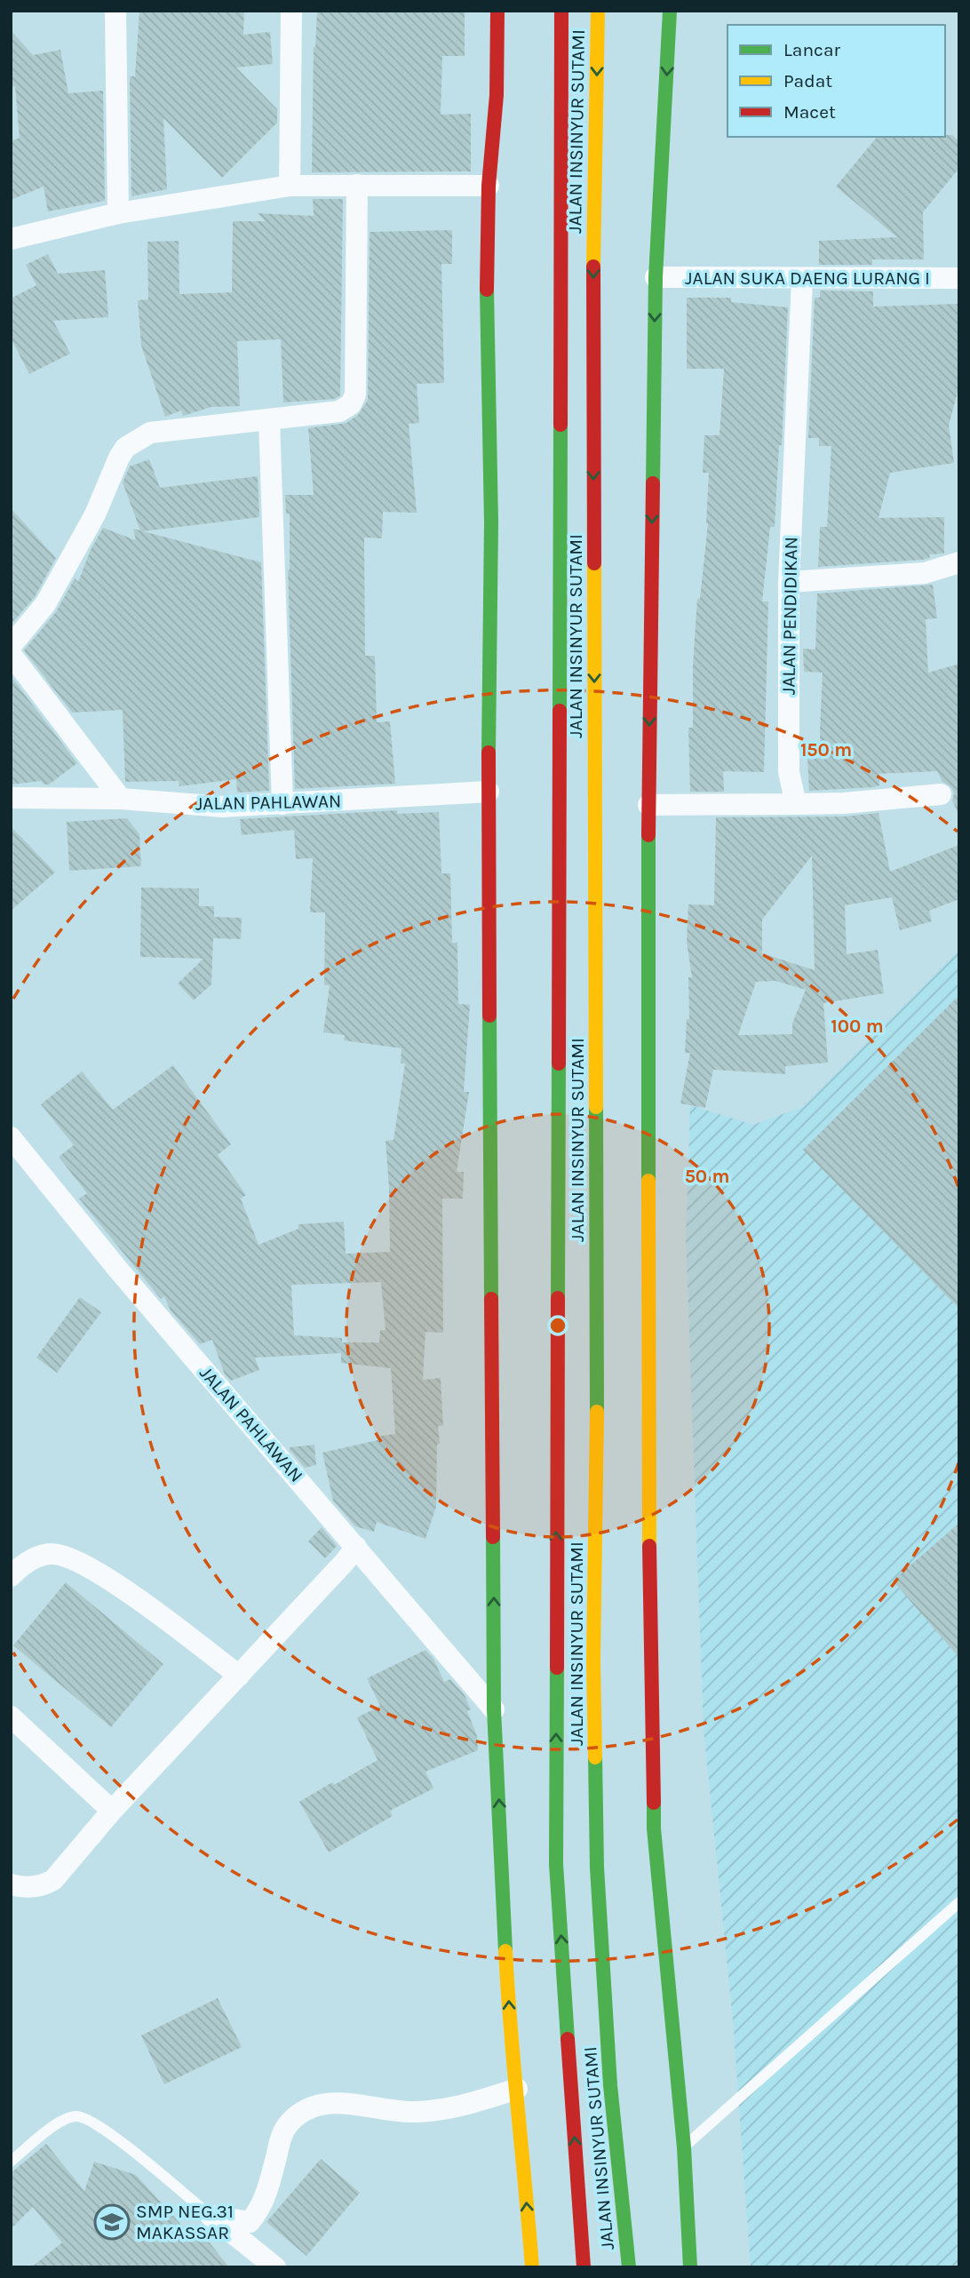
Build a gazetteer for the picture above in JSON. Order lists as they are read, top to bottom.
{
  "streets": {
    "main road": ["JALAN INSINYUR SUTAMI"],
    "street": ["JALAN SUKA DAENG LURANG I", "JALAN PENDIDIKAN", "JALAN PAHLAWAN"]
  },
  "crossings": [
    ["JALAN SUKA DAENG LURANG I", "JALAN PENDIDIKAN"]
  ],
  "places": {
    "school or university": ["SMP NEG.31 MAKASSAR"]
  },
  "legend": ["Lancar", "Padat", "Macet"],
  "rings": ["150 m", "100 m", "50 m"]
}
